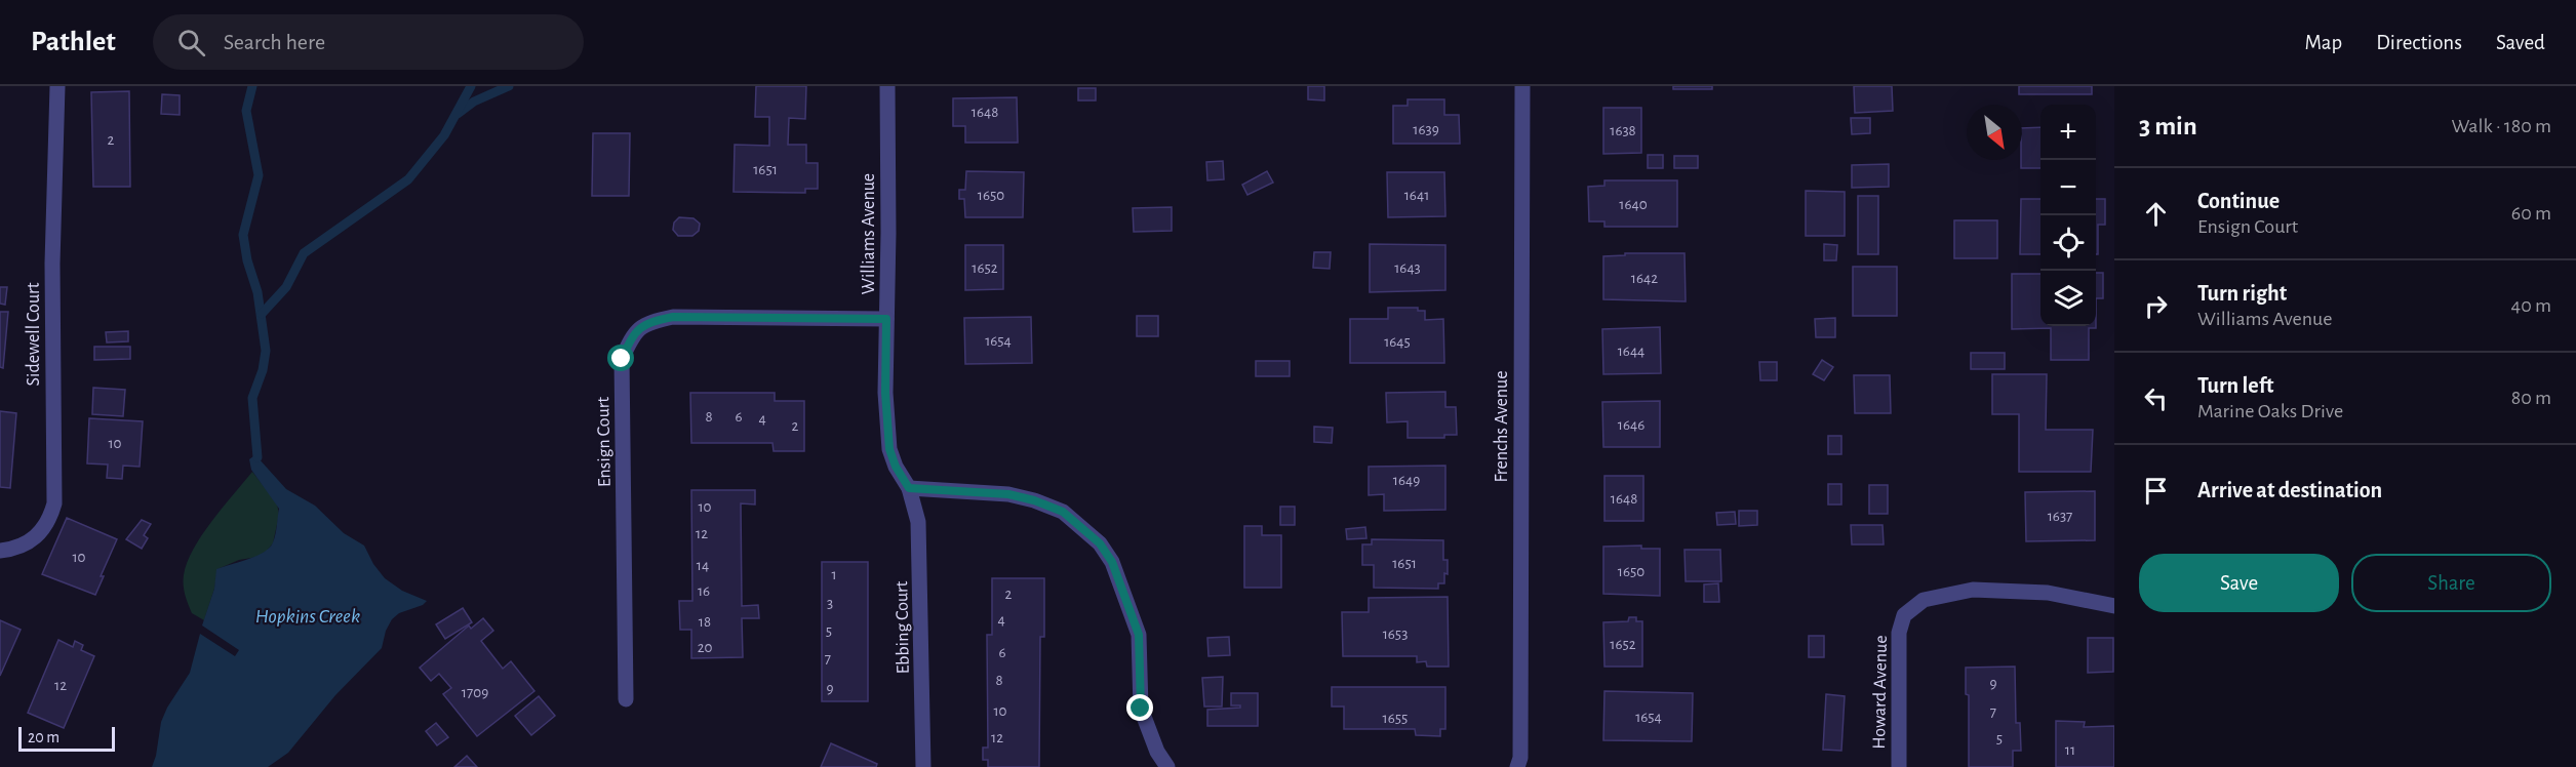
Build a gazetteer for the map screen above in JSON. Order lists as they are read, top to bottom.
{
  "streets": {
    "street": [
      "Williams Avenue",
      "Sidewell Court",
      "Frenchs Avenue",
      "Ensign Court",
      "Ebbing Court",
      "Howard Avenue"
    ]
  },
  "crossings": [
    ["Williams Avenue", "Ensign Court"],
    ["Williams Avenue", "Ebbing Court"]
  ],
  "water": ["Hopkins Creek"],
  "house_numbers": [
    "1648",
    "1639",
    "1638",
    "2",
    "1651",
    "1650",
    "1641",
    "1640",
    "1652",
    "1643",
    "1642",
    "1654",
    "1645",
    "1644",
    "8",
    "6",
    "4",
    "1646",
    "2",
    "10",
    "1649",
    "1648",
    "10",
    "1637",
    "12",
    "10",
    "1651",
    "14",
    "1650",
    "1",
    "16",
    "2",
    "3",
    "4",
    "18",
    "5",
    "1653",
    "1652",
    "20",
    "6",
    "7",
    "8",
    "9",
    "12",
    "9",
    "1709",
    "10",
    "7",
    "1654",
    "1655",
    "12",
    "5",
    "11"
  ],
  "scale_bar": "20 m",
  "north": "bottom right",
  "page": {
    "header": "Pathlet",
    "search": "Search here",
    "nav": ["Map", "Directions", "Saved"],
    "heading": ["3 min", "Walk · 180 m"],
    "map_buttons": ["+", "−"],
    "list": [
      ["Continue", "Ensign Court", "60 m"],
      ["Turn right", "Williams Avenue", "40 m"],
      ["Turn left", "Marine Oaks Drive", "80 m"],
      "Arrive at destination"
    ],
    "buttons": ["Save", "Share"],
    "scale": "20 m"
  }
}
